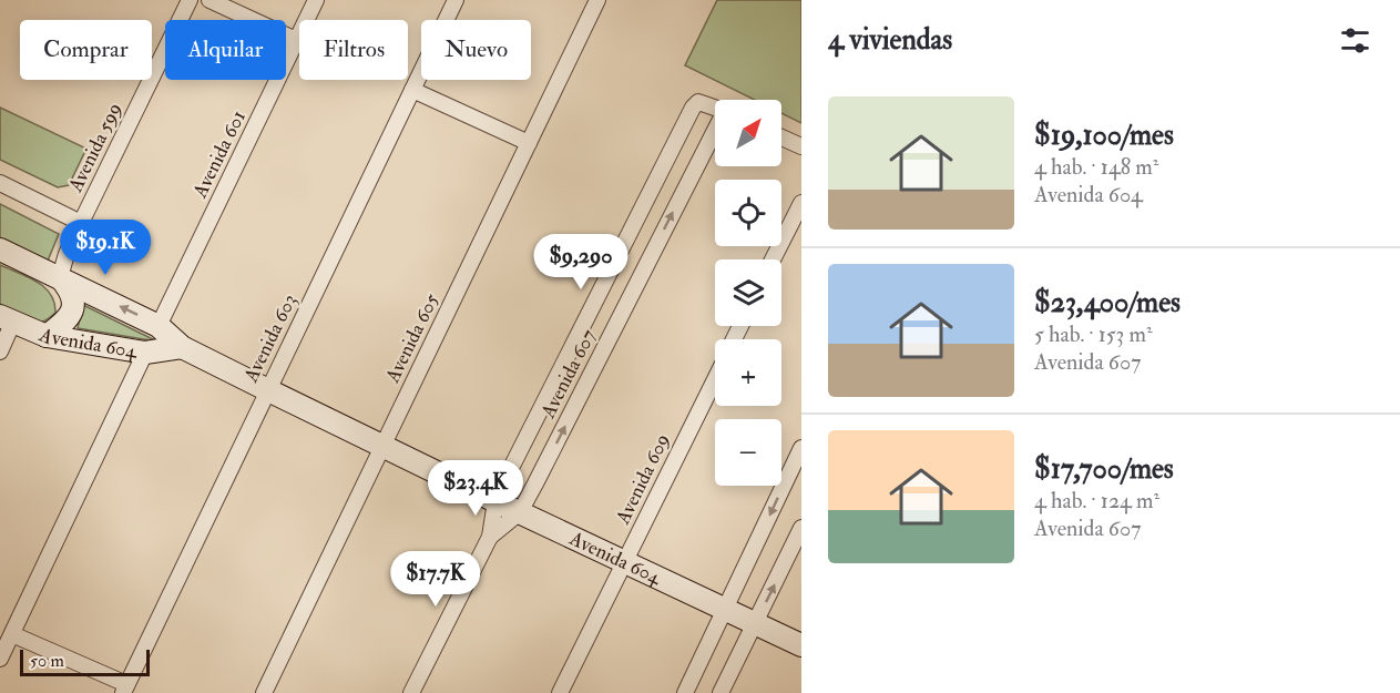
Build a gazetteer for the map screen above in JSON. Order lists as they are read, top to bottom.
{
  "streets": {
    "street": [
      "Avenida 599",
      "Avenida 601",
      "Avenida 603",
      "Avenida 605",
      "Avenida 604",
      "Avenida 607",
      "Avenida 609"
    ]
  },
  "crossings": [
    ["Avenida 599", "Avenida 604"],
    ["Avenida 601", "Avenida 604"],
    ["Avenida 603", "Avenida 604"],
    ["Avenida 605", "Avenida 604"],
    ["Avenida 604", "Avenida 607"],
    ["Avenida 604", "Avenida 609"]
  ],
  "scale_bar": "50 m",
  "north": "top right",
  "page": {
    "heading": "4 viviendas",
    "chip": [
      "Comprar",
      "Alquilar",
      "Filtros",
      "Nuevo"
    ],
    "list": [
      {
        "name": "$19,100/mes",
        "note": "4 hab. · 148 m² · Avenida 604"
      },
      {
        "name": "$23,400/mes",
        "note": "5 hab. · 153 m² · Avenida 607"
      },
      {
        "name": "$17,700/mes",
        "note": "4 hab. · 124 m² · Avenida 607"
      }
    ],
    "map_buttons": ["+", "−"],
    "price": [
      "$19.1K",
      "$9,290",
      "$23.4K",
      "$17.7K"
    ],
    "scale": "50 m"
  }
}
